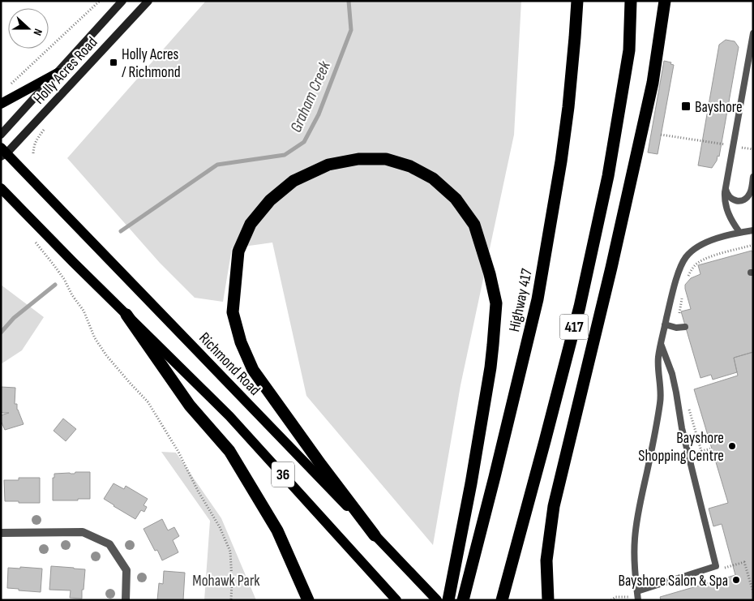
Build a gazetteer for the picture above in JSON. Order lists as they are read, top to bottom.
{
  "streets": {
    "highway": ["Highway 417", "417"],
    "main road": ["Holly Acres Road", "Richmond Road", "36"]
  },
  "crossings": [
    ["Holly Acres Road", "Richmond Road"]
  ],
  "water": ["Graham Creek"],
  "parks": ["Mohawk Park"],
  "places": {
    "transit": ["Holly Acres / Richmond", "Bayshore"],
    "other": ["Bayshore Shopping Centre", "Bayshore Salon & Spa"]
  },
  "north": "right"
}
